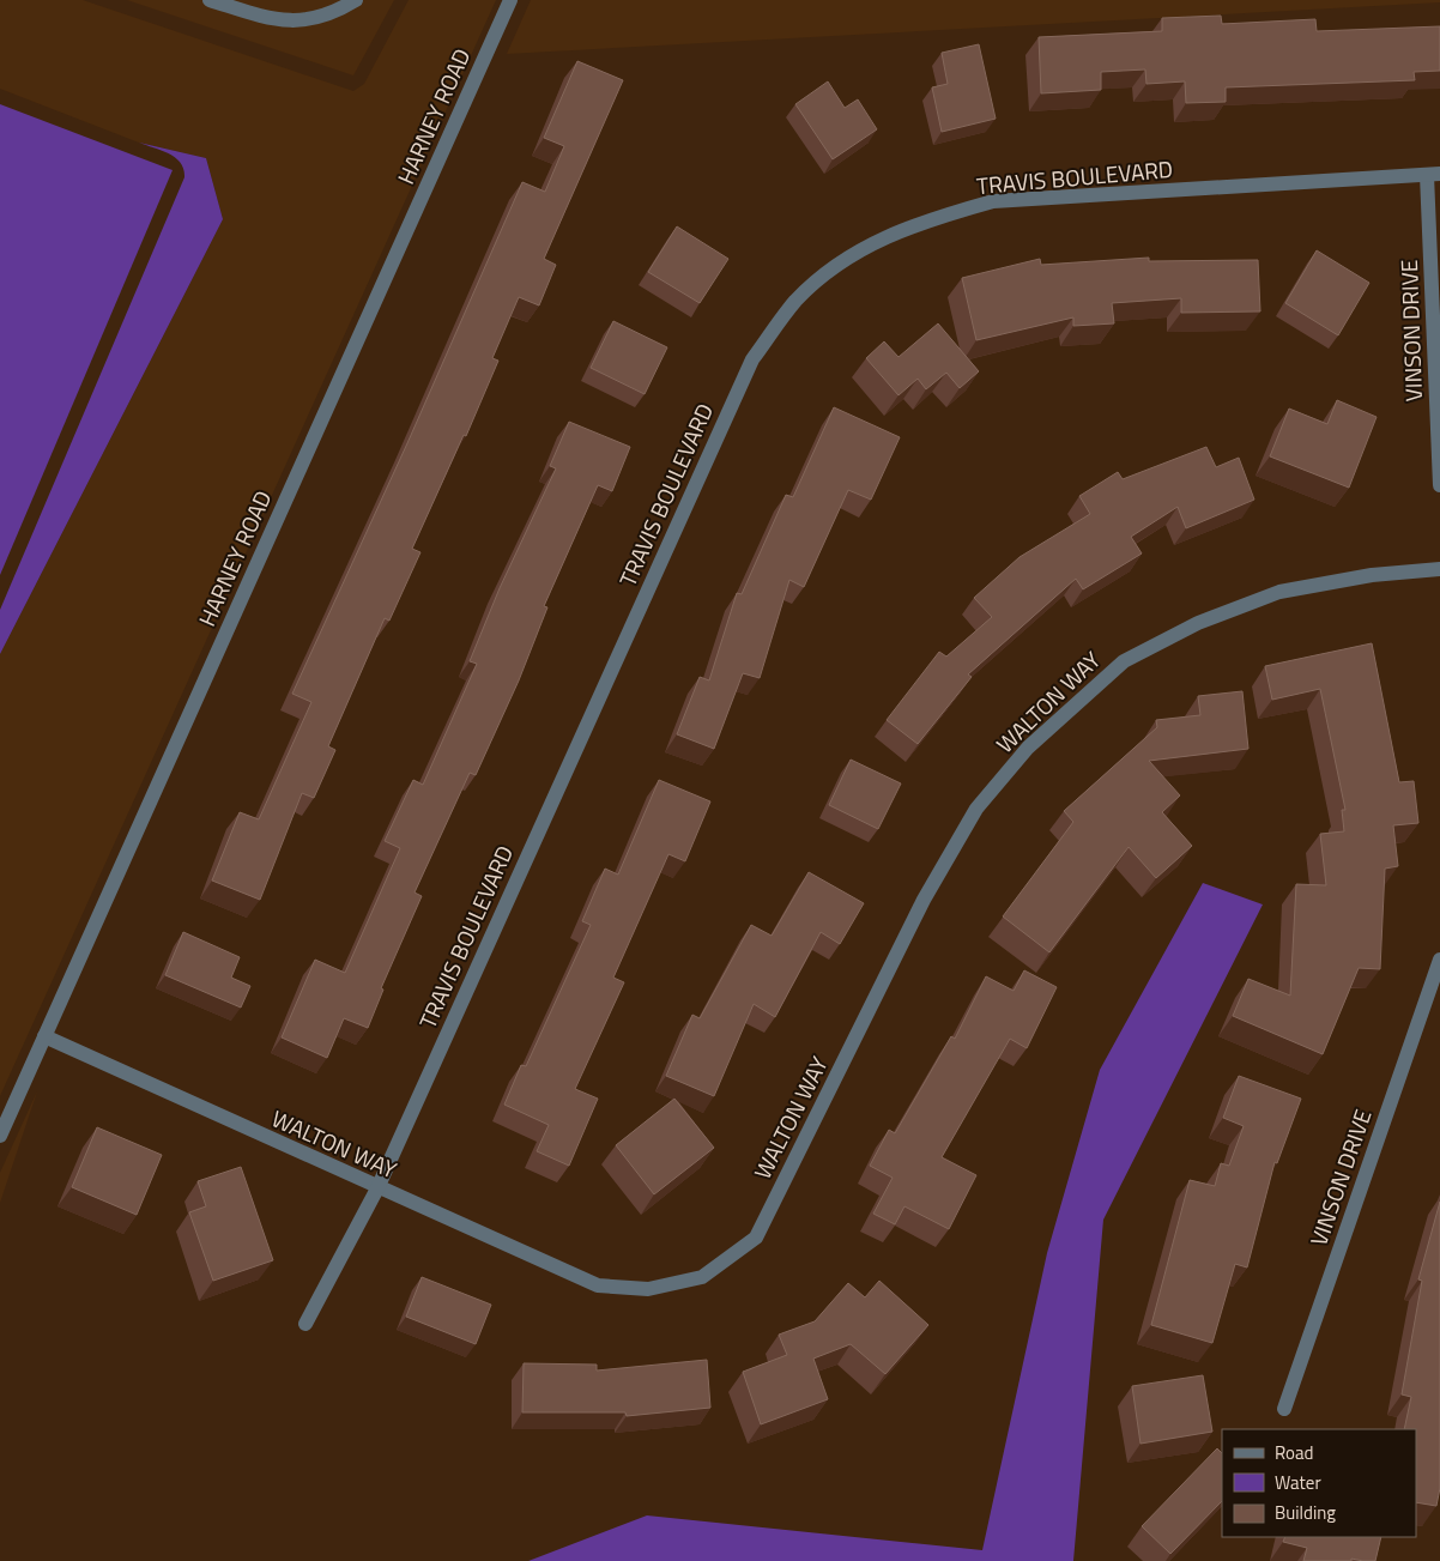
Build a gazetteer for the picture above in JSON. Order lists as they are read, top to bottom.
{
  "streets": {
    "street": [
      "HARNEY ROAD",
      "TRAVIS BOULEVARD",
      "VINSON DRIVE",
      "WALTON WAY"
    ]
  },
  "crossings": [
    ["HARNEY ROAD", "WALTON WAY"],
    ["TRAVIS BOULEVARD", "VINSON DRIVE"],
    ["TRAVIS BOULEVARD", "WALTON WAY"]
  ],
  "legend": ["Road", "Water", "Building"]
}
